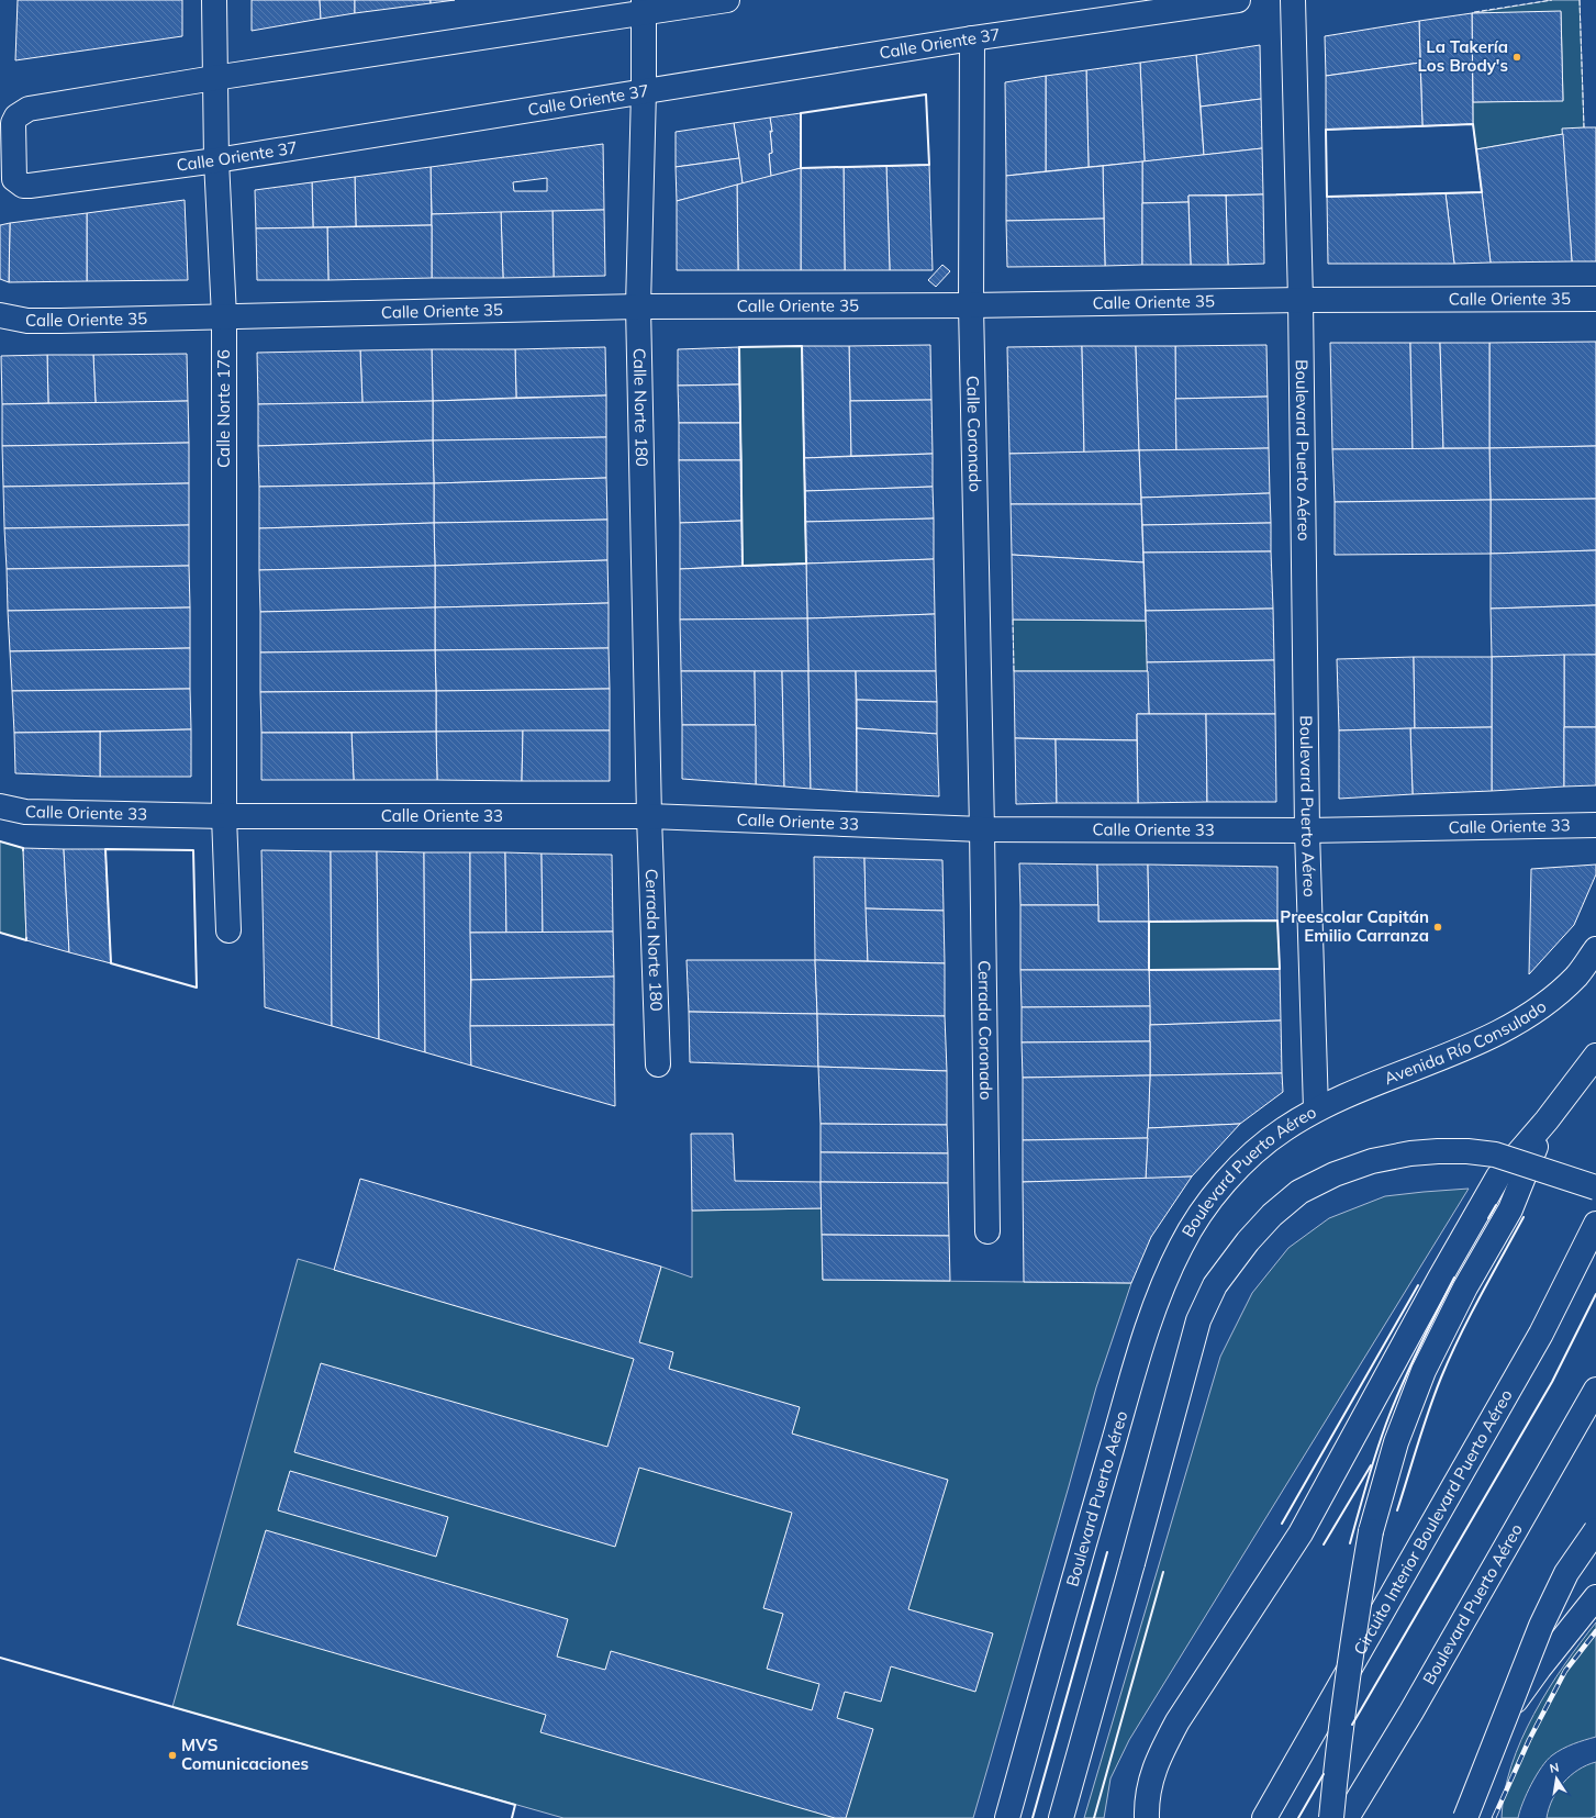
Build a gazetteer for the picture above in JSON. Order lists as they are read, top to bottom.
{
  "streets": {
    "main road": [
      "Calle Oriente 37",
      "Calle Oriente 35",
      "Calle Norte 180",
      "Calle Norte 176",
      "Calle Coronado",
      "Boulevard Puerto Aéreo",
      "Calle Oriente 33",
      "Cerrada Norte 180",
      "Cerrada Coronado",
      "Avenida Río Consulado",
      "Circuito Interior Boulevard Puerto Aéreo"
    ]
  },
  "crossings": [
    ["Calle Oriente 37", "Calle Norte 180"],
    ["Calle Oriente 37", "Calle Norte 176"],
    ["Calle Oriente 37", "Calle Coronado"],
    ["Calle Oriente 35", "Calle Norte 180"],
    ["Calle Oriente 35", "Calle Norte 176"],
    ["Calle Oriente 35", "Calle Coronado"],
    ["Calle Oriente 35", "Boulevard Puerto Aéreo"],
    ["Calle Norte 180", "Calle Oriente 33"],
    ["Calle Norte 180", "Cerrada Norte 180"],
    ["Calle Norte 176", "Calle Oriente 33"],
    ["Calle Coronado", "Calle Oriente 33"],
    ["Calle Coronado", "Cerrada Coronado"],
    ["Boulevard Puerto Aéreo", "Calle Oriente 33"],
    ["Boulevard Puerto Aéreo", "Avenida Río Consulado"],
    ["Calle Oriente 33", "Cerrada Norte 180"],
    ["Calle Oriente 33", "Cerrada Coronado"]
  ],
  "places": ["La Takería Los Brody's", "Preescolar Capitán Emilio Carranza", "MVS Comunicaciones"],
  "north": "top"
}
